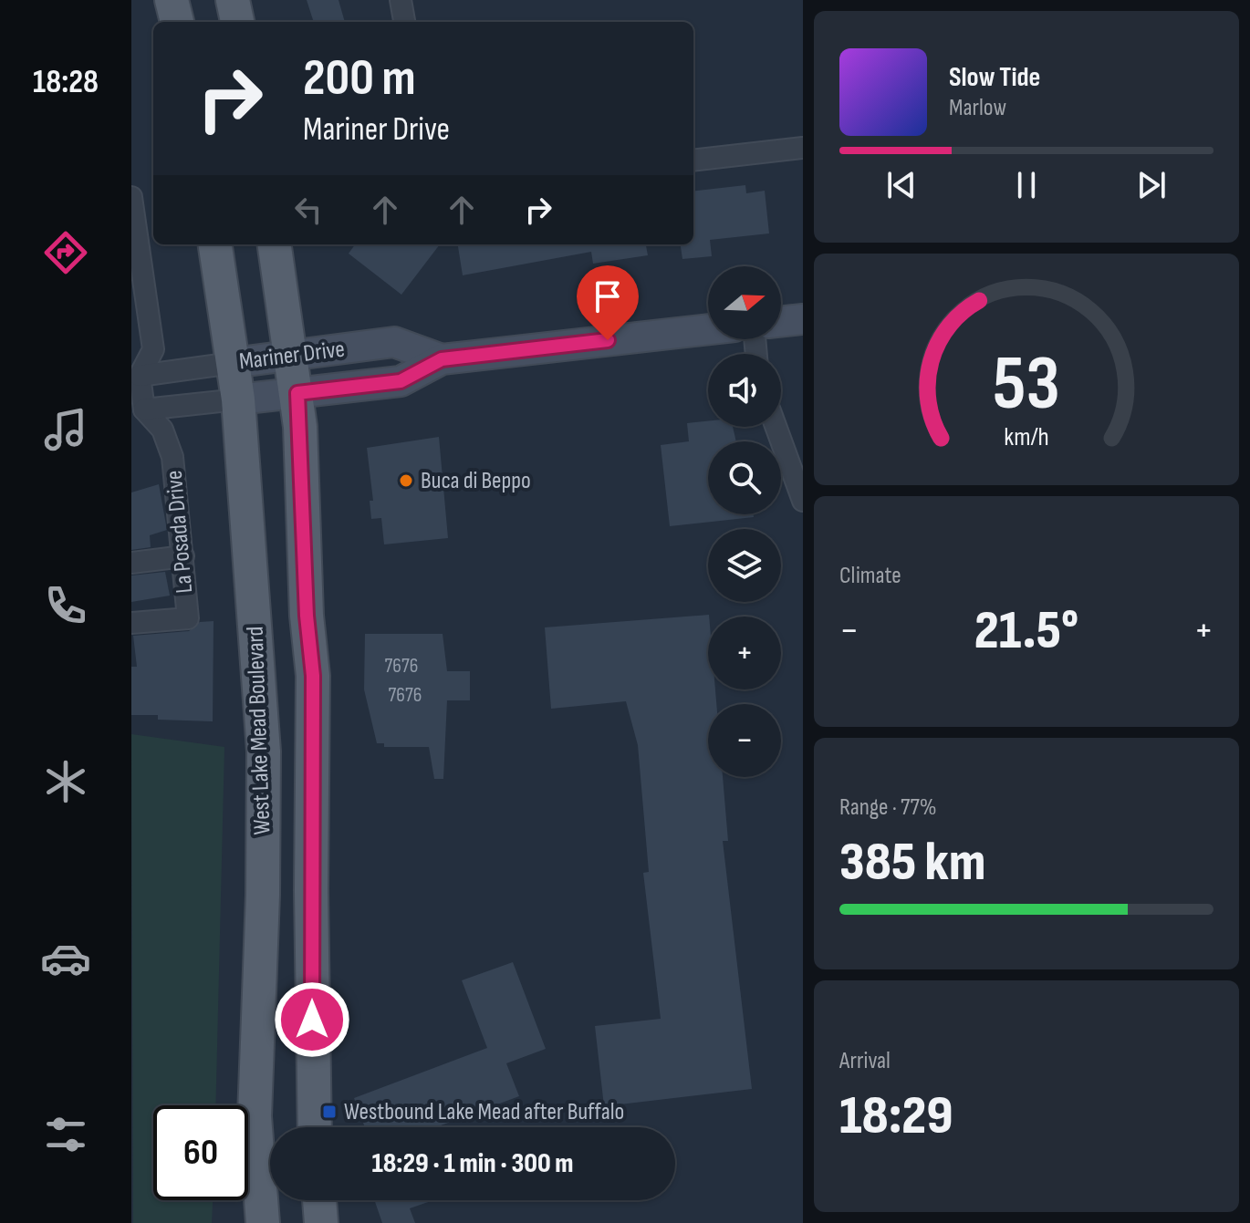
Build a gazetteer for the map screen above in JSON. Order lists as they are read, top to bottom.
{
  "streets": {
    "main road": ["West Lake Mead Boulevard"],
    "street": ["Mariner Drive", "La Posada Drive"]
  },
  "crossings": [
    ["Mariner Drive", "La Posada Drive"],
    ["Mariner Drive", "West Lake Mead Boulevard"]
  ],
  "places": {
    "other": ["Buca di Beppo"],
    "transit": ["Westbound Lake Mead after Buffalo"]
  },
  "house_numbers": ["7676", "7676"],
  "north": "right",
  "page": {
    "tabs": "18:28",
    "turn": ["200 m", "Mariner Drive"],
    "song": ["Slow Tide", "Marlow"],
    "map_buttons": ["+", "−"],
    "tile": [
      "Climate",
      ["Range · 77%", "385 km"],
      ["Arrival", "18:29"]
    ],
    "heat": ["−", "21.5°", "+"],
    "limit": "60",
    "trip": "18:29 · 1 min · 300 m",
    "gauge": ["53", "km/h"]
  }
}
